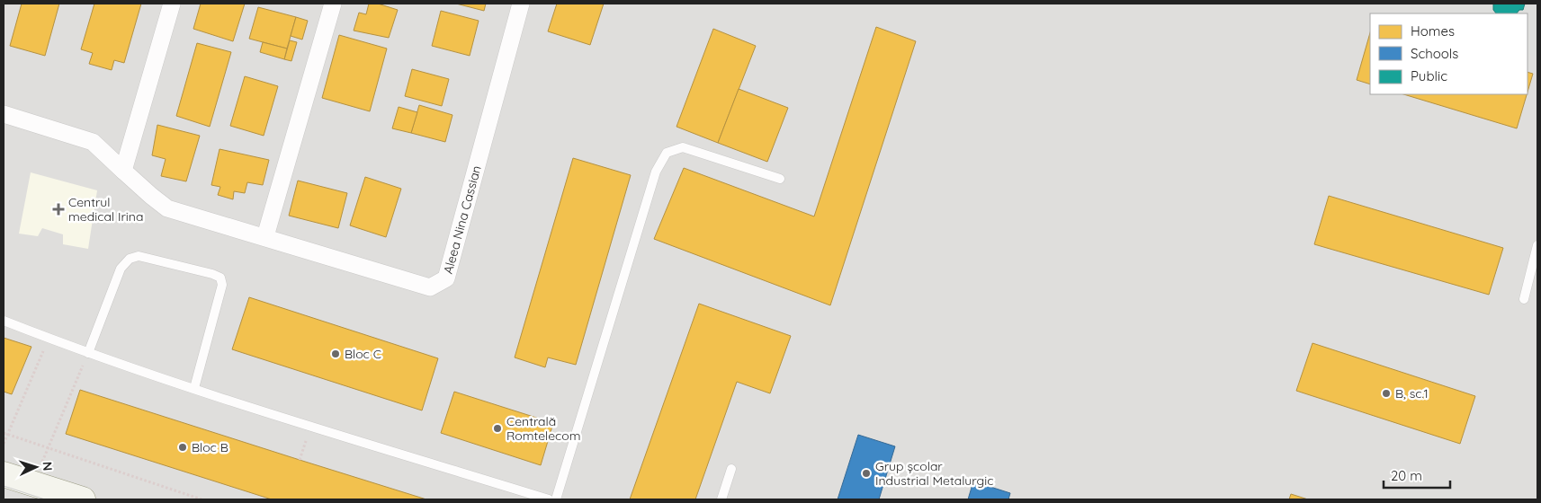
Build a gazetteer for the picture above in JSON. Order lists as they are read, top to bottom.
{
  "streets": {
    "street": ["Aleea Nina Cassian"]
  },
  "places": {
    "health": ["Centrul medical Irina"],
    "other": [
      "Bloc C",
      "B, sc.1",
      "Centrală Romtelecom",
      "Bloc B",
      "Grup școlar Industrial Metalurgic"
    ]
  },
  "legend": ["Homes", "Schools", "Public"],
  "scale_bar": "20 m",
  "north": "right"
}
